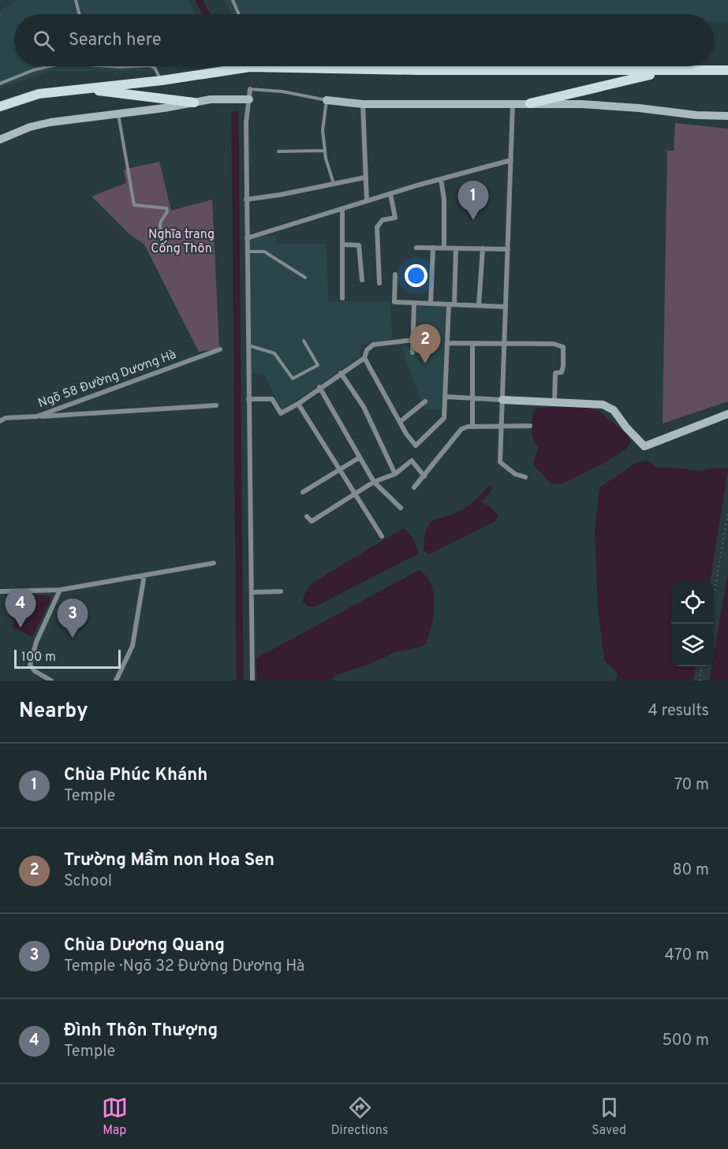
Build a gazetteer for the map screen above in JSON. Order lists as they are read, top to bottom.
{
  "streets": {
    "street": ["Ngõ 58 Đường Dương Hà"]
  },
  "parks": ["Nghĩa trang Cống Thôn"],
  "scale_bar": "100 m",
  "page": {
    "search": "Search here",
    "pins": [
      "1",
      "2",
      "4",
      "3"
    ],
    "scale": "100 m",
    "heading": ["Nearby", "4 results"],
    "list": [
      {
        "mark": "1",
        "name": "Chùa Phúc Khánh",
        "note": "Temple",
        "value": "70 m"
      },
      {
        "mark": "2",
        "name": "Trường Mầm non Hoa Sen",
        "note": "School",
        "value": "80 m"
      },
      {
        "mark": "3",
        "name": "Chùa Dương Quang",
        "note": "Temple · Ngõ 32 Đường Dương Hà",
        "value": "470 m"
      },
      {
        "mark": "4",
        "name": "Đình Thôn Thượng",
        "note": "Temple",
        "value": "500 m"
      }
    ],
    "nav": ["Map", "Directions", "Saved"]
  }
}
